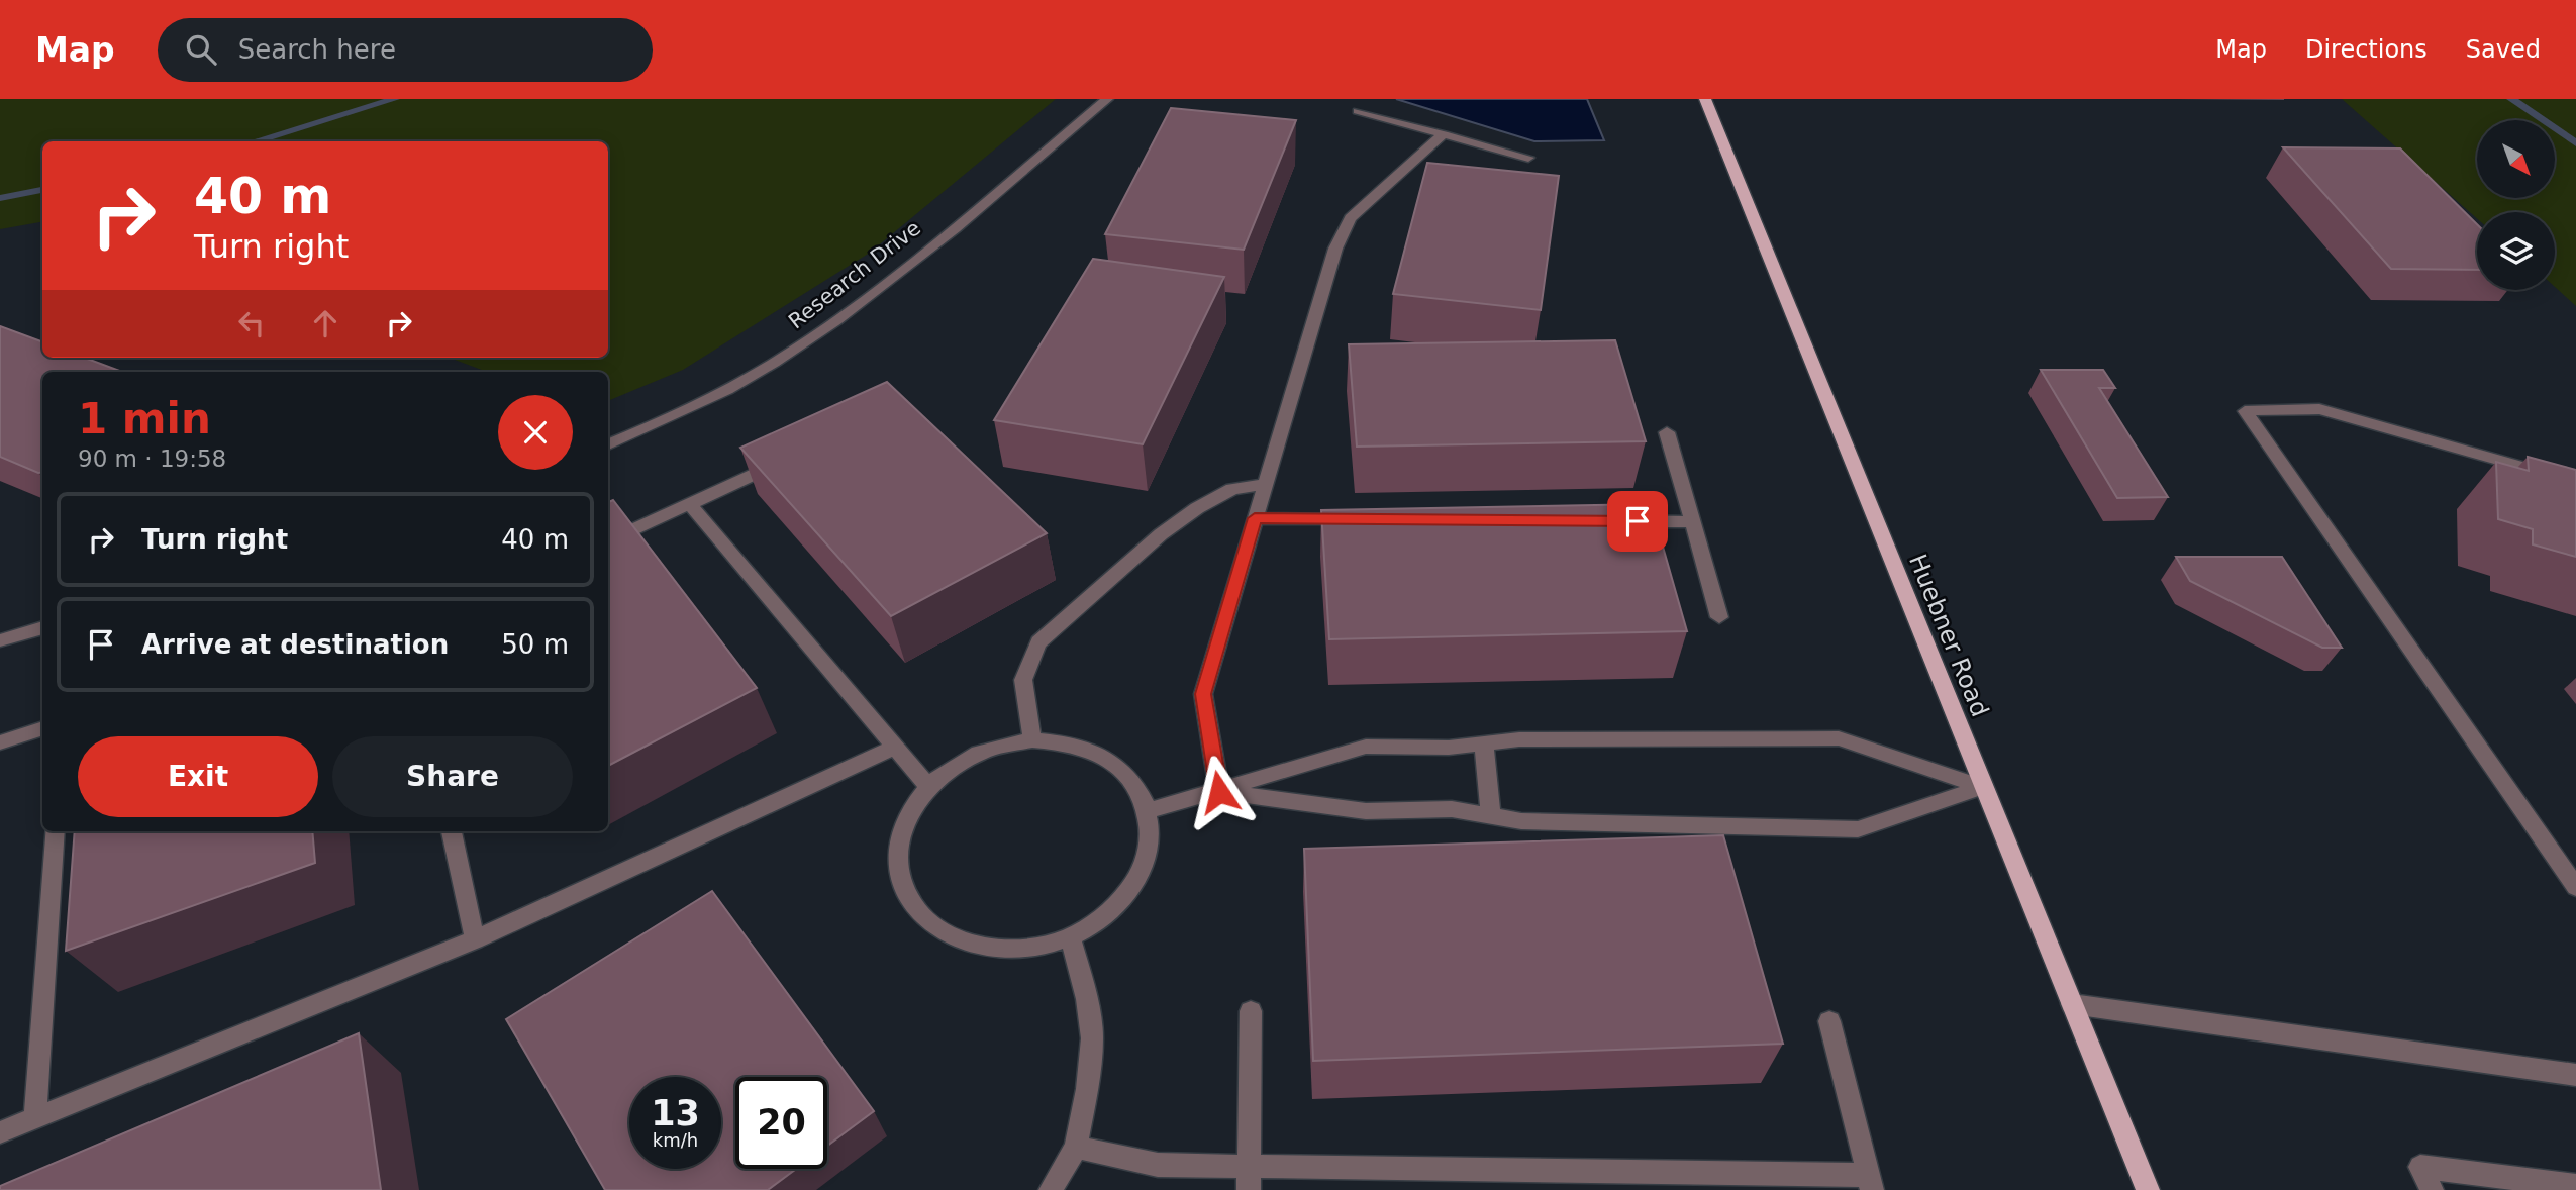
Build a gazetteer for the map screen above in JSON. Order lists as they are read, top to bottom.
{
  "streets": {
    "main road": ["Huebner Road"],
    "street": ["Research Drive"]
  },
  "north": "bottom right",
  "page": {
    "header": "Map",
    "search": "Search here",
    "nav": ["Map", "Directions", "Saved"],
    "turn": ["40 m", "Turn right"],
    "heading": ["1 min", "90 m · 19:58"],
    "list": [
      {
        "name": "Turn right",
        "value": "40 m"
      },
      {
        "name": "Arrive at destination",
        "value": "50 m"
      }
    ],
    "buttons": ["Exit", "Share"],
    "speed": "13 km/h",
    "limit": "20"
  }
}
